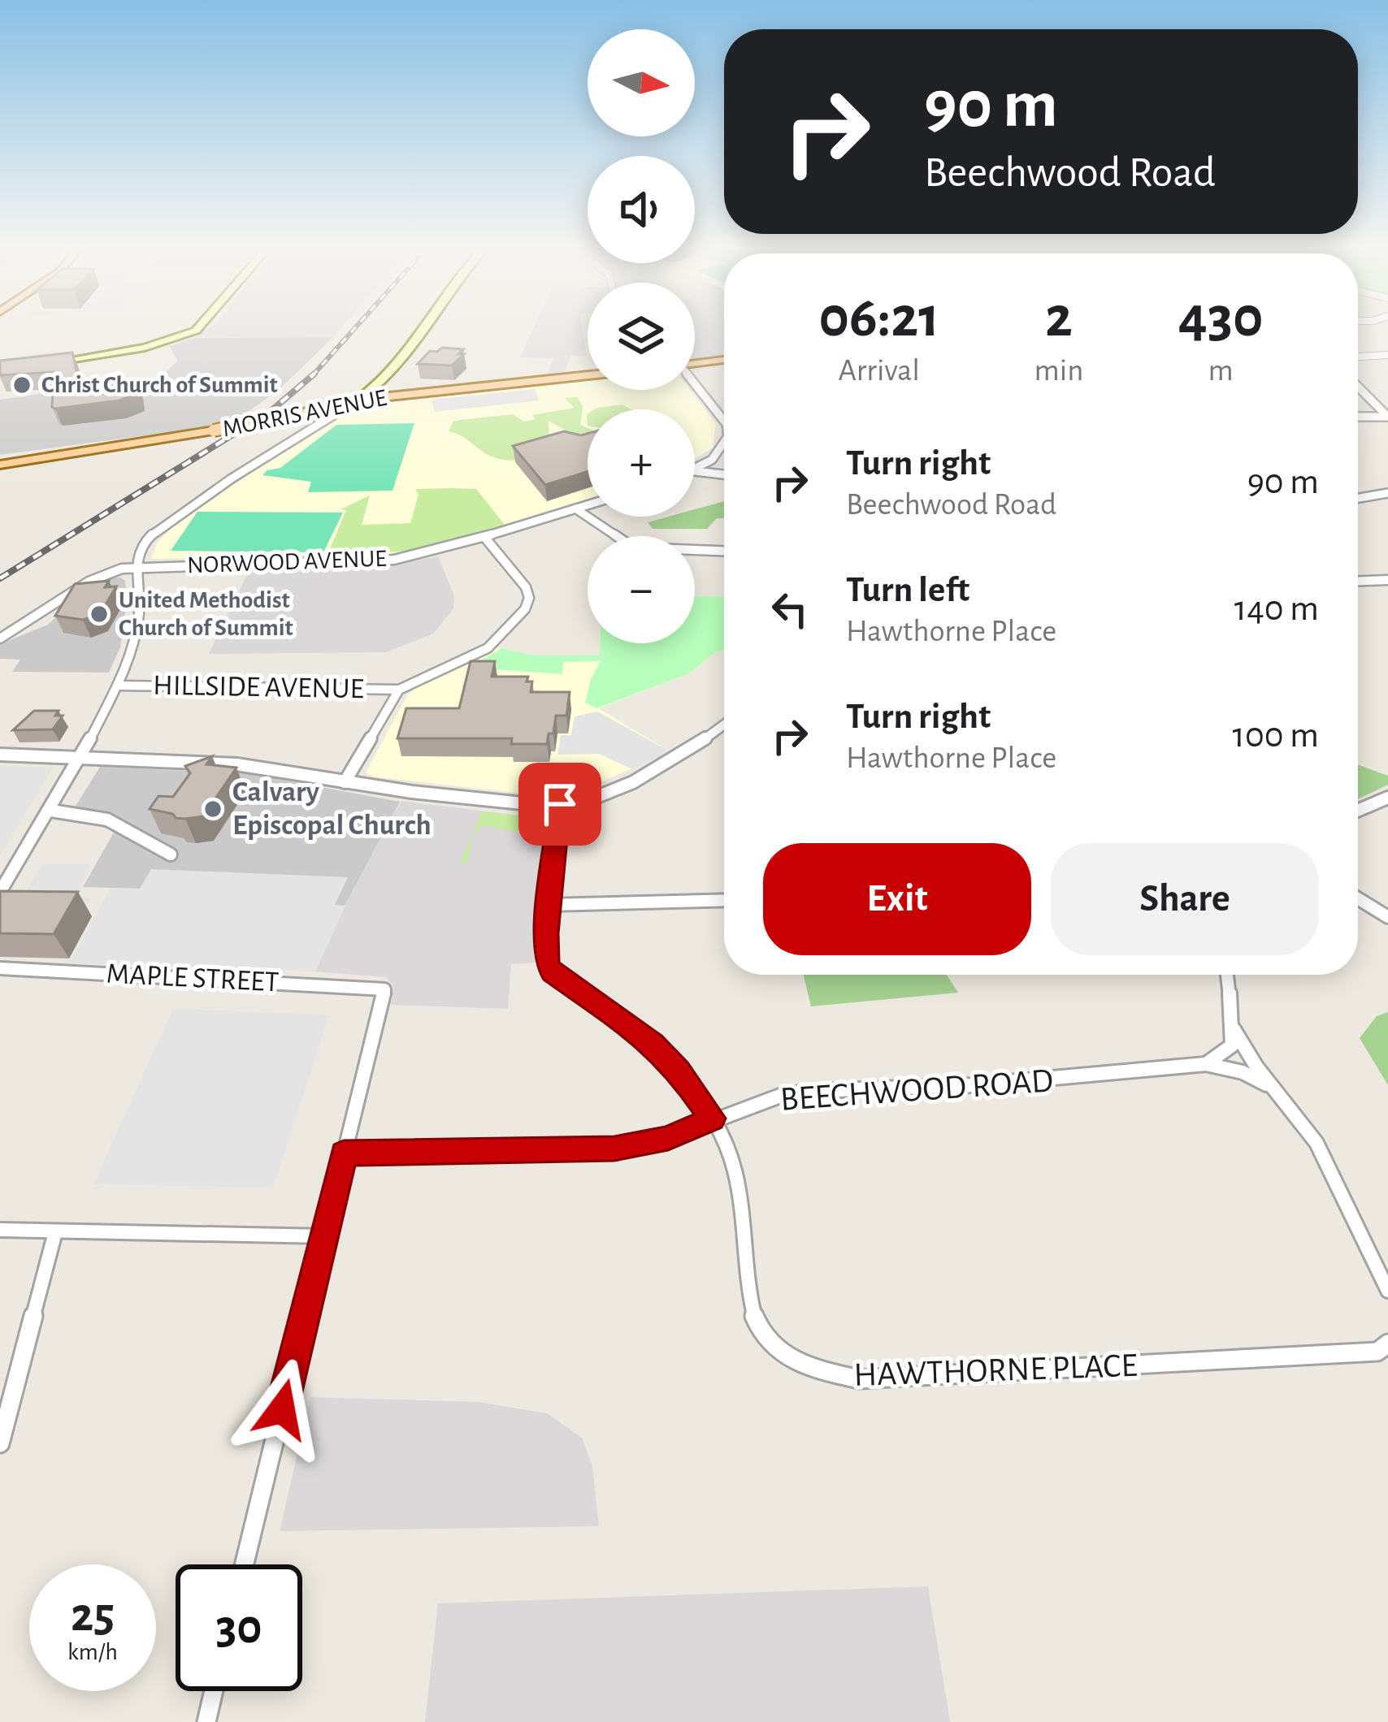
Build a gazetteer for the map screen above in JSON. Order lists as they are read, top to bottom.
{
  "streets": {
    "main road": ["MORRIS AVENUE"],
    "street": [
      "NORWOOD AVENUE",
      "HILLSIDE AVENUE",
      "MAPLE STREET",
      "BEECHWOOD ROAD",
      "HAWTHORNE PLACE"
    ]
  },
  "crossings": [
    ["MAPLE STREET", "BEECHWOOD ROAD"],
    ["BEECHWOOD ROAD", "HAWTHORNE PLACE"]
  ],
  "places": ["Christ Church of Summit", "United Methodist Church of Summit", "Calvary Episcopal Church"],
  "north": "right",
  "page": {
    "map_buttons": ["+", "−"],
    "turn": ["90 m", "Beechwood Road"],
    "eta": [
      "06:21",
      "Arrival",
      "2",
      "min",
      "430",
      "m"
    ],
    "list": [
      {
        "name": "Turn right",
        "note": "Beechwood Road",
        "value": "90 m"
      },
      {
        "name": "Turn left",
        "note": "Hawthorne Place",
        "value": "140 m"
      },
      {
        "name": "Turn right",
        "note": "Hawthorne Place",
        "value": "100 m"
      }
    ],
    "buttons": ["Exit", "Share"],
    "speed": "25 km/h",
    "limit": "30"
  }
}
